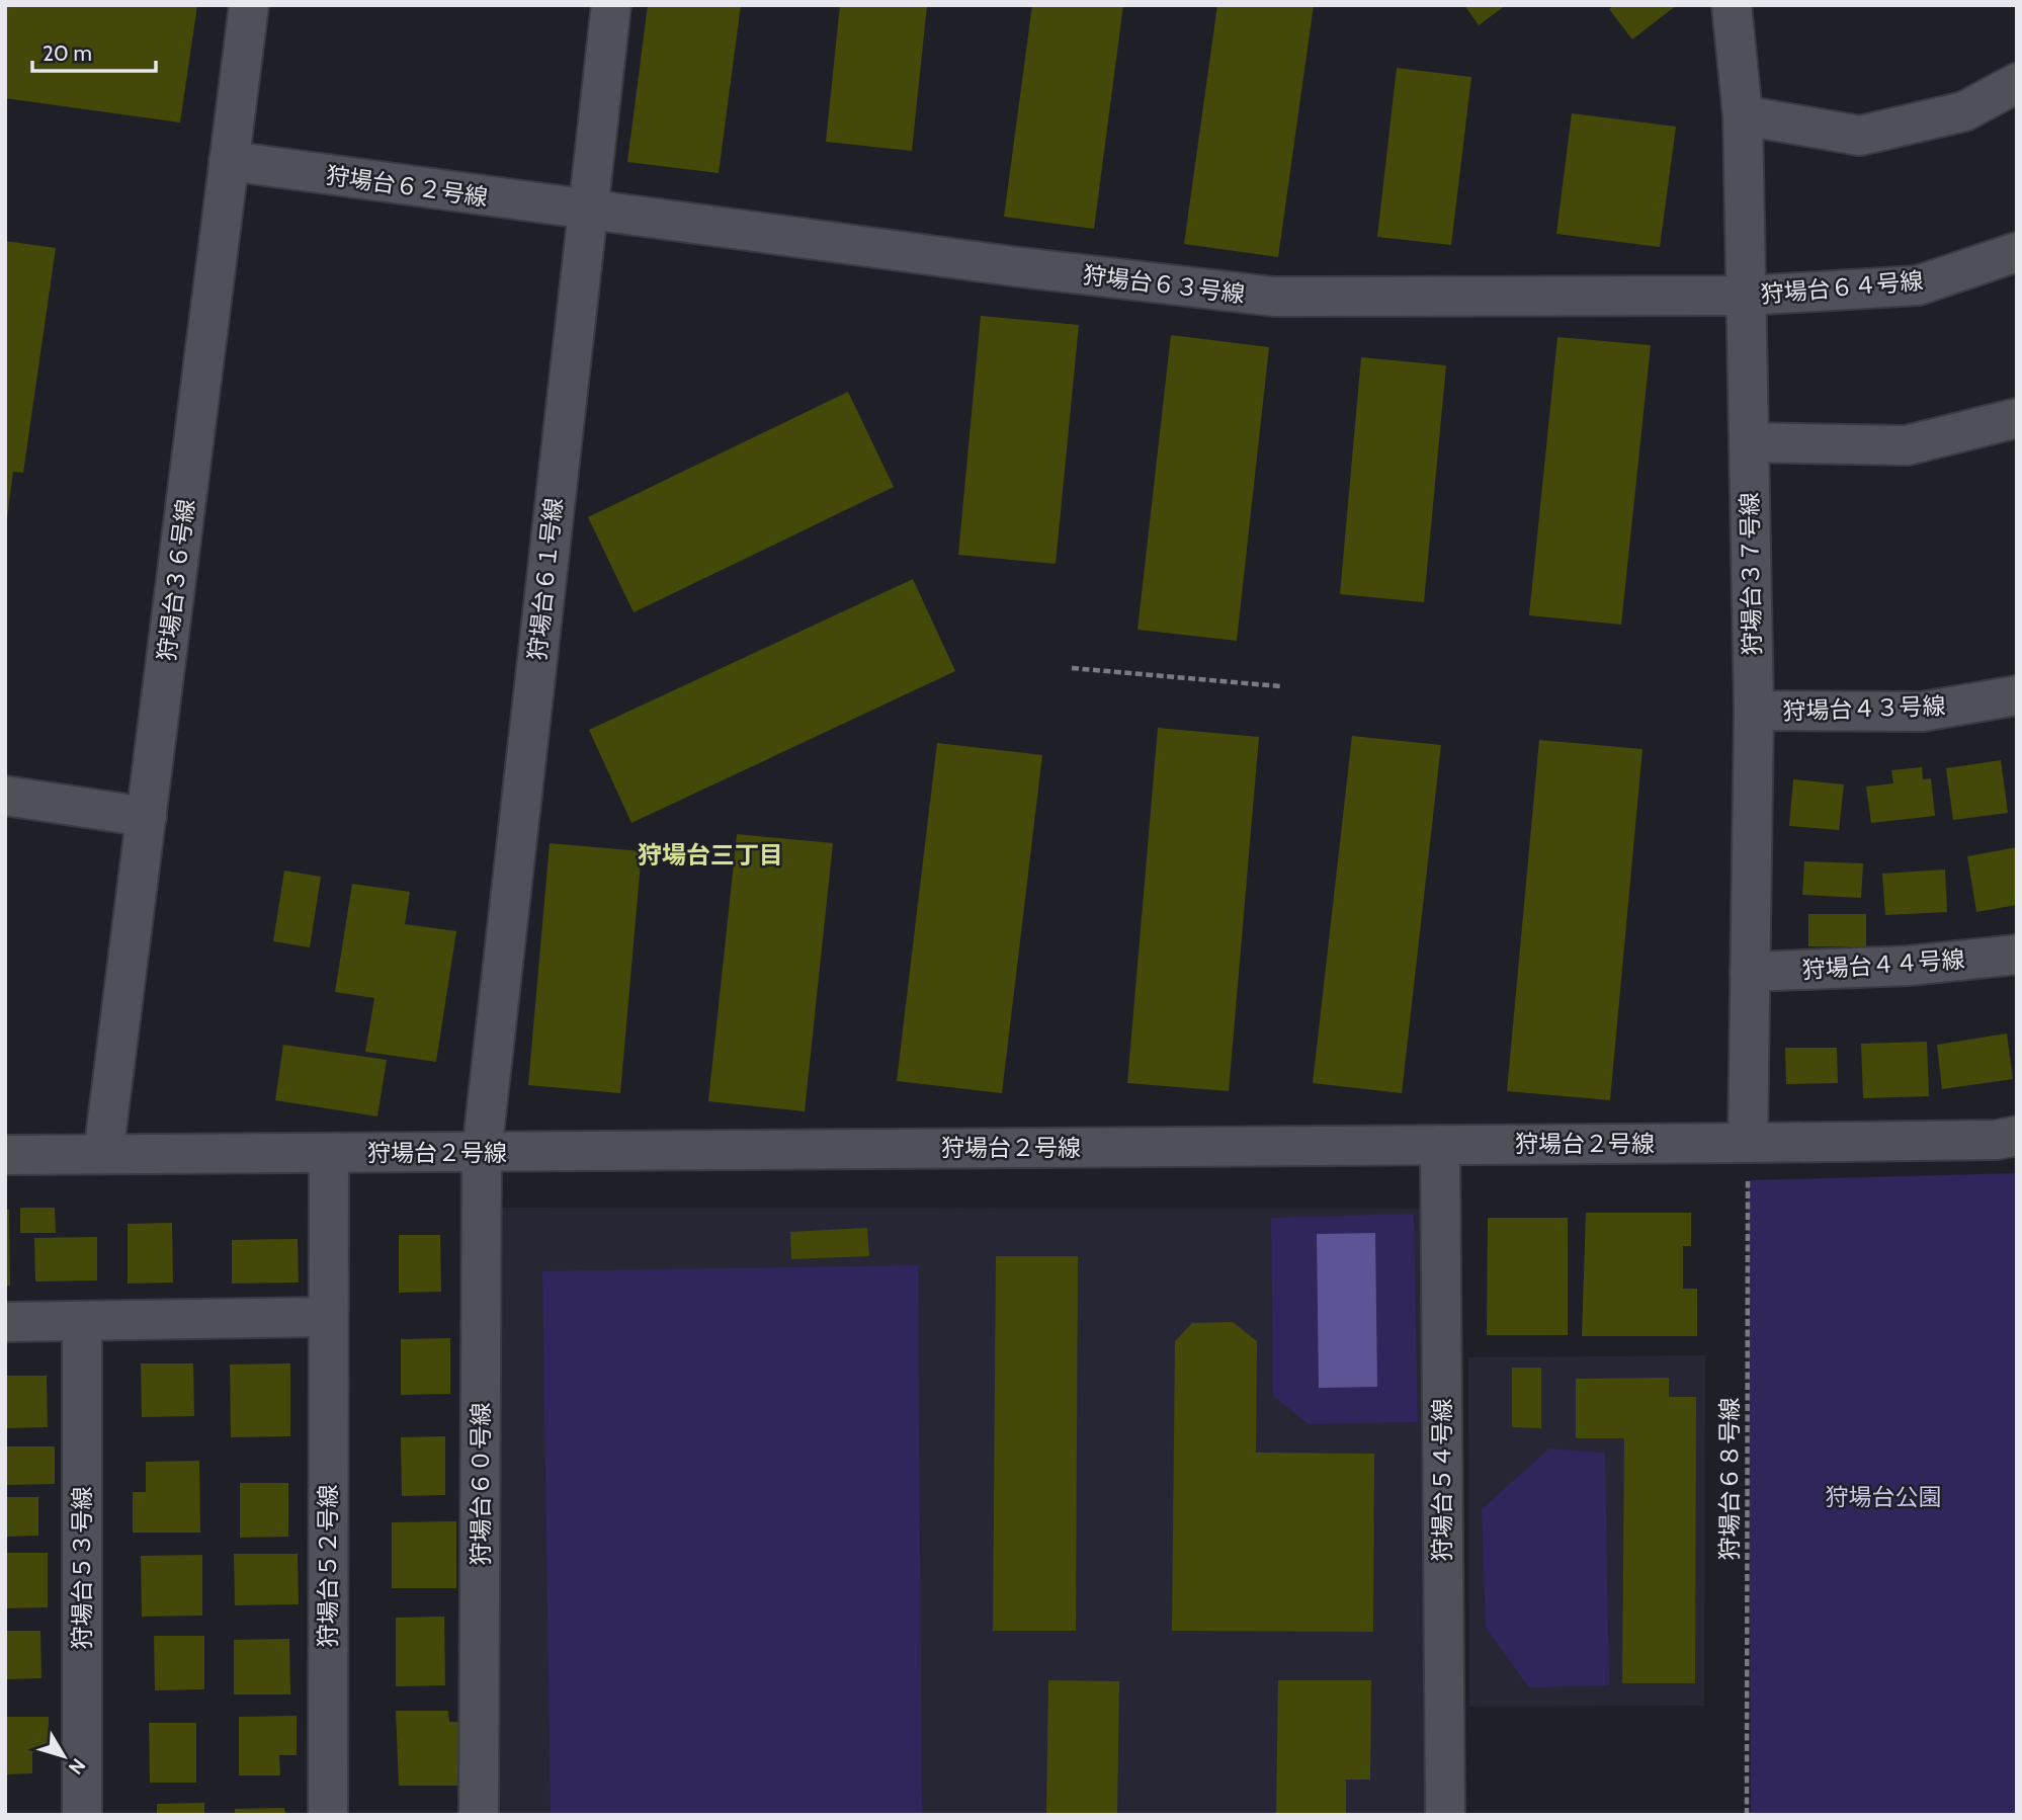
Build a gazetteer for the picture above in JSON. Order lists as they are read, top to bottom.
{
  "streets": {
    "street": [
      "狩場台６２号線",
      "狩場台６３号線",
      "狩場台６４号線",
      "狩場台３７号線",
      "狩場台６１号線",
      "狩場台３６号線",
      "狩場台４３号線",
      "狩場台４４号線",
      "狩場台２号線",
      "狩場台５４号線",
      "狩場台６０号線",
      "狩場台５２号線",
      "狩場台５３号線"
    ],
    "path": ["狩場台６８号線"]
  },
  "crossings": [
    ["狩場台６２号線", "狩場台６３号線"],
    ["狩場台６２号線", "狩場台６１号線"],
    ["狩場台６２号線", "狩場台３６号線"],
    ["狩場台６３号線", "狩場台６４号線"],
    ["狩場台６３号線", "狩場台３７号線"],
    ["狩場台６３号線", "狩場台６１号線"],
    ["狩場台６４号線", "狩場台３７号線"],
    ["狩場台３７号線", "狩場台４３号線"],
    ["狩場台３７号線", "狩場台４４号線"],
    ["狩場台３７号線", "狩場台２号線"],
    ["狩場台３７号線", "狩場台６８号線"],
    ["狩場台６１号線", "狩場台２号線"],
    ["狩場台６１号線", "狩場台６０号線"],
    ["狩場台３６号線", "狩場台２号線"],
    ["狩場台２号線", "狩場台６８号線"],
    ["狩場台２号線", "狩場台５４号線"],
    ["狩場台２号線", "狩場台６０号線"],
    ["狩場台２号線", "狩場台５２号線"]
  ],
  "districts": ["狩場台三丁目"],
  "parks": ["狩場台公園"],
  "scale_bar": "20 m",
  "north": "bottom right"
}
